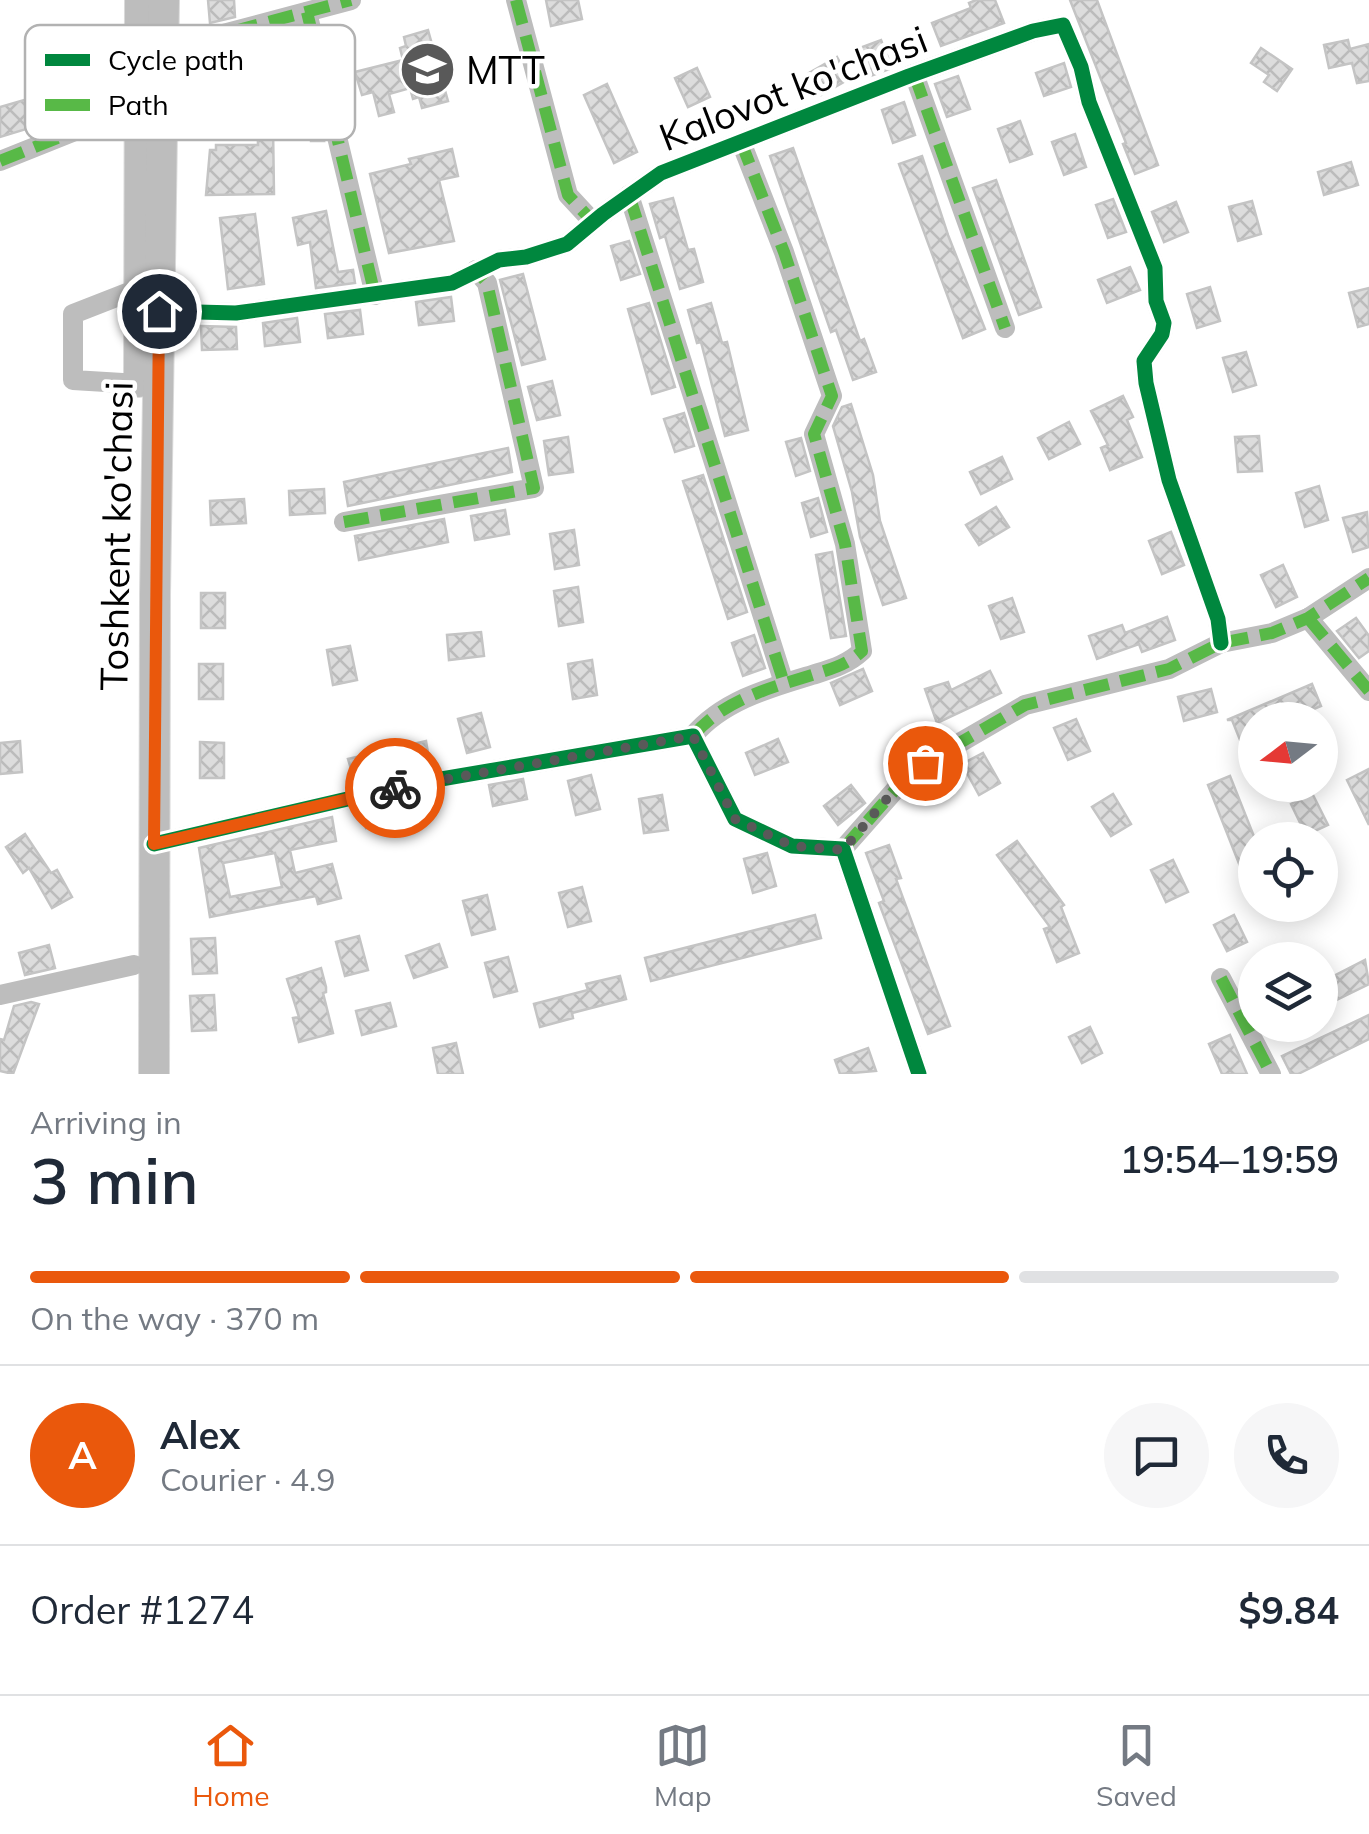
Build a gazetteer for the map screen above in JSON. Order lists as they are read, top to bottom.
{
  "streets": {
    "highway": ["Toshkent ko'chasi"],
    "street": ["Kalovot ko'chasi"]
  },
  "crossings": [
    ["Kalovot ko'chasi", "Toshkent ko'chasi"]
  ],
  "places": {
    "school or university": ["MTT"]
  },
  "legend": ["Cycle path", "Path"],
  "north": "left",
  "page": {
    "heading": ["3 min", "Arriving in", "19:54–19:59"],
    "panel": [
      "Alex",
      "Courier · 4.9",
      "Order #1274",
      "$9.84"
    ],
    "bar": "On the way · 370 m",
    "round": "A",
    "tabs": ["Home", "Map", "Saved"]
  }
}
